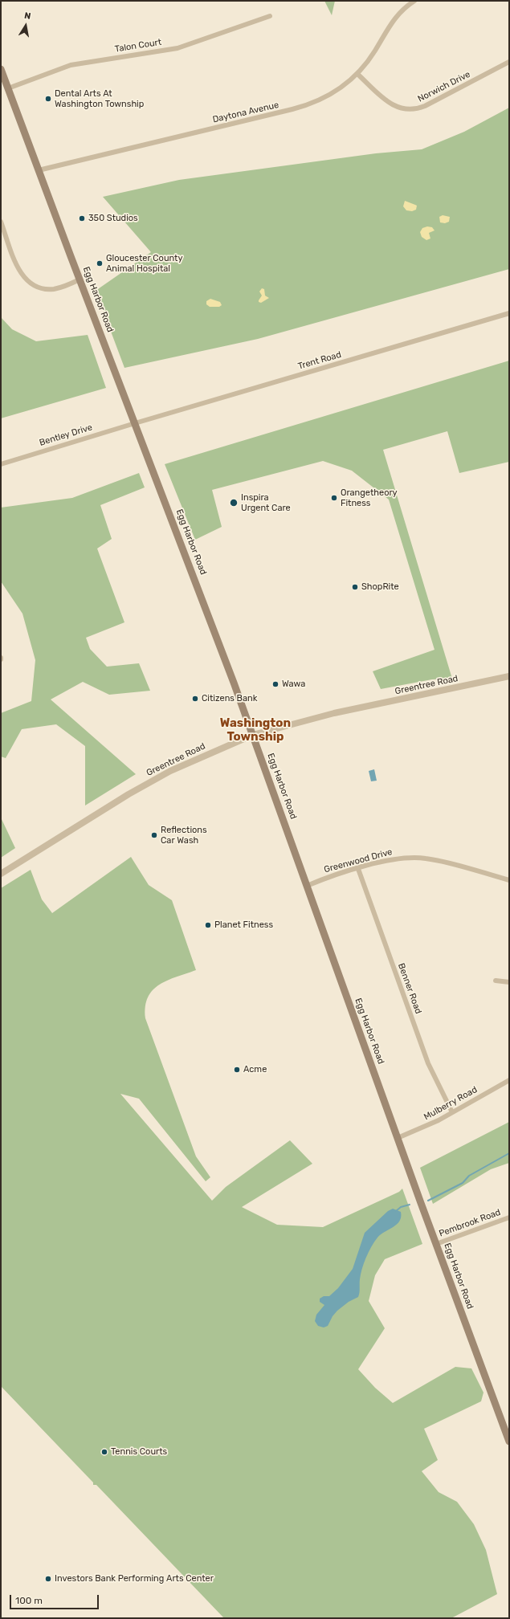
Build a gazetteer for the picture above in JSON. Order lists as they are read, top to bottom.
{
  "streets": {
    "main road": ["Egg Harbor Road"],
    "street": [
      "Talon Court",
      "Norwich Drive",
      "Daytona Avenue",
      "Trent Road",
      "Bentley Drive",
      "Greentree Road",
      "Greenwood Drive",
      "Benner Road",
      "Mulberry Road",
      "Pembrook Road"
    ]
  },
  "crossings": [
    ["Talon Court", "Egg Harbor Road"],
    ["Norwich Drive", "Daytona Avenue"],
    ["Daytona Avenue", "Egg Harbor Road"],
    ["Egg Harbor Road", "Trent Road"],
    ["Egg Harbor Road", "Bentley Drive"],
    ["Egg Harbor Road", "Greentree Road"],
    ["Egg Harbor Road", "Greenwood Drive"],
    ["Egg Harbor Road", "Mulberry Road"],
    ["Egg Harbor Road", "Pembrook Road"],
    ["Trent Road", "Bentley Drive"],
    ["Greenwood Drive", "Benner Road"],
    ["Benner Road", "Mulberry Road"]
  ],
  "districts": ["Washington Township"],
  "places": [
    "Dental Arts At Washington Township",
    "350 Studios",
    "Gloucester County Animal Hospital",
    "Orangetheory Fitness",
    "Inspira Urgent Care",
    "ShopRite",
    "Wawa",
    "Citizens Bank",
    "Reflections Car Wash",
    "Planet Fitness",
    "Acme",
    "Tennis Courts",
    "Investors Bank Performing Arts Center"
  ],
  "scale_bar": "100 m",
  "north": "top"
}
